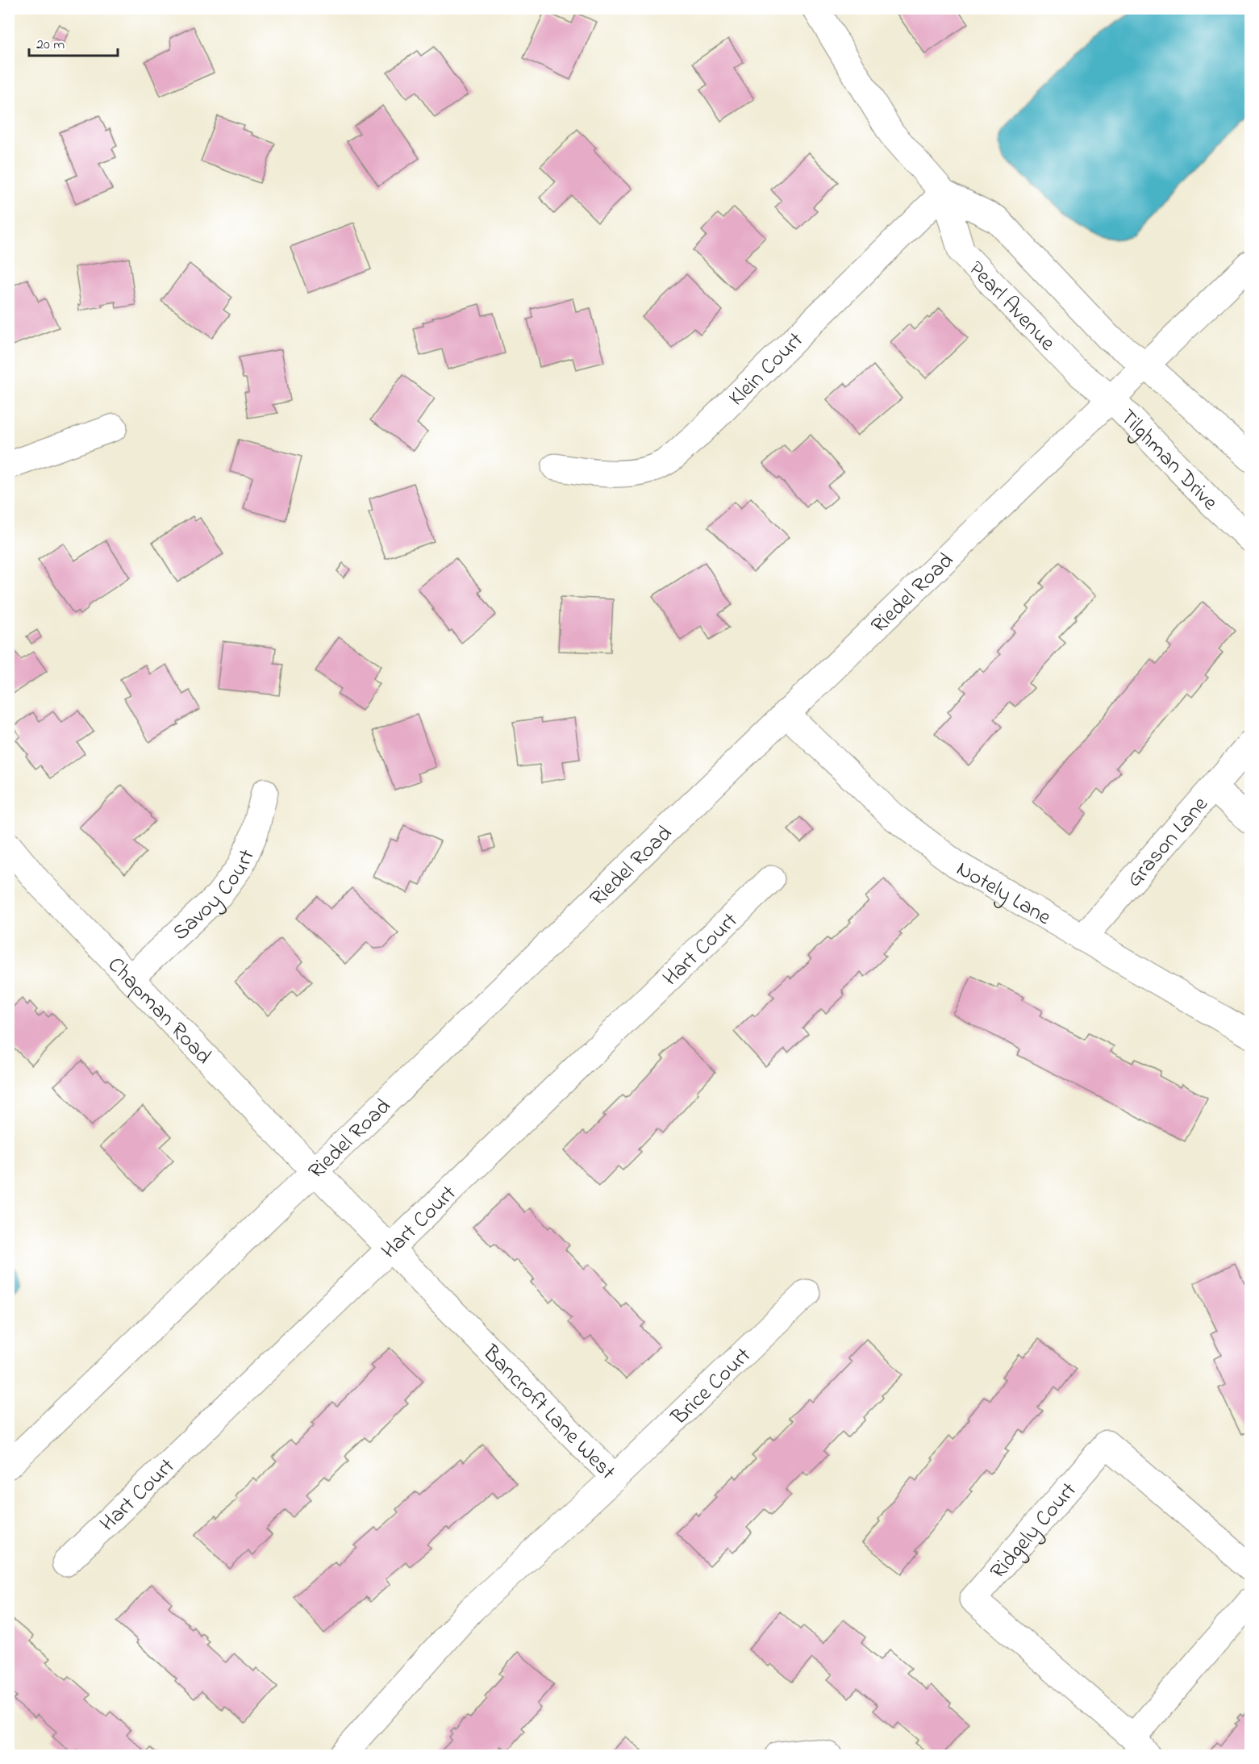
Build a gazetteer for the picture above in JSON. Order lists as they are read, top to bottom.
{
  "streets": {
    "street": [
      "Pearl Avenue",
      "Klein Court",
      "Tilghman Drive",
      "Riedel Road",
      "Grason Lane",
      "Savoy Court",
      "Notely Lane",
      "Hart Court",
      "Chapman Road",
      "Brice Court",
      "Bancroft Lane West",
      "Ridgely Court"
    ]
  },
  "crossings": [
    ["Pearl Avenue", "Klein Court"],
    ["Pearl Avenue", "Tilghman Drive"],
    ["Pearl Avenue", "Riedel Road"],
    ["Tilghman Drive", "Riedel Road"],
    ["Riedel Road", "Notely Lane"],
    ["Riedel Road", "Chapman Road"],
    ["Riedel Road", "Bancroft Lane West"],
    ["Grason Lane", "Notely Lane"],
    ["Savoy Court", "Chapman Road"],
    ["Hart Court", "Bancroft Lane West"],
    ["Chapman Road", "Bancroft Lane West"],
    ["Brice Court", "Bancroft Lane West"]
  ],
  "scale_bar": "20 m"
}
